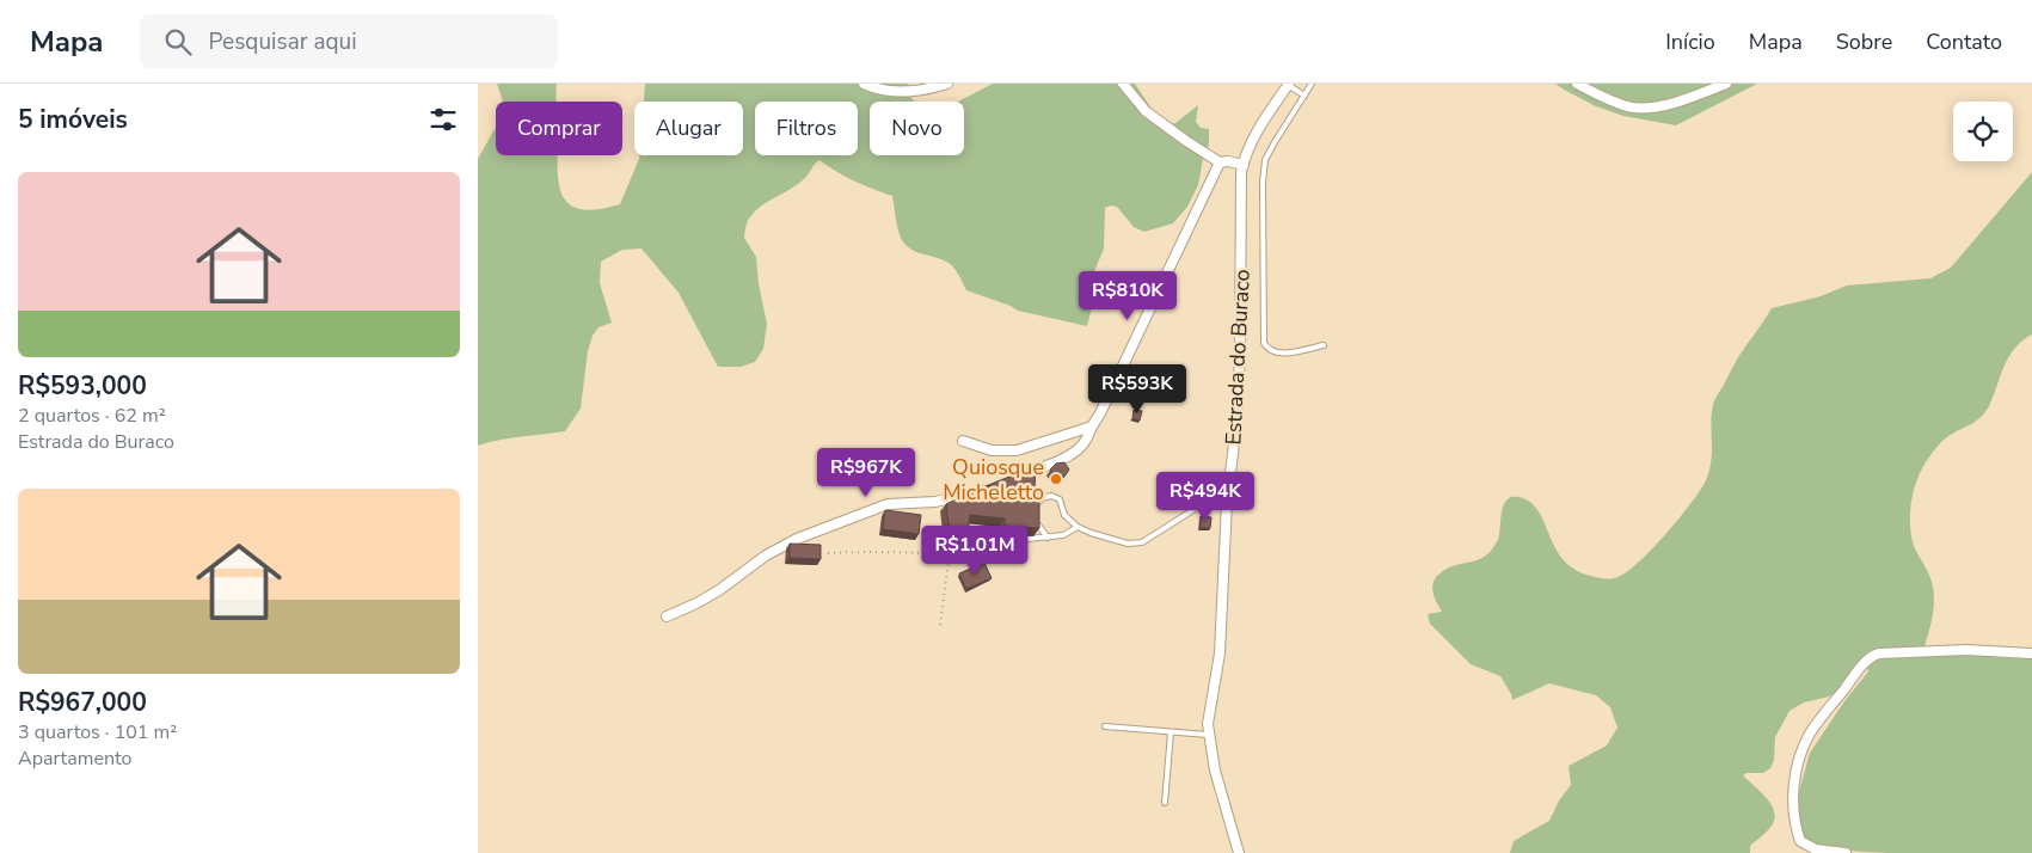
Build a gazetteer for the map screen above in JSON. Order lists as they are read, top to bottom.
{
  "streets": {
    "street": ["Estrada do Buraco"]
  },
  "places": ["Quiosque Micheletto"],
  "page": {
    "header": "Mapa",
    "search": "Pesquisar aqui",
    "nav": [
      "Início",
      "Mapa",
      "Sobre",
      "Contato"
    ],
    "heading": "5 imóveis",
    "chip": [
      "Comprar",
      "Alugar",
      "Filtros",
      "Novo"
    ],
    "list": [
      {
        "name": "R$593,000",
        "note": "2 quartos · 62 m² · Estrada do Buraco"
      },
      {
        "name": "R$967,000",
        "note": "3 quartos · 101 m² · Apartamento"
      }
    ],
    "price": [
      "R$810K",
      "R$593K",
      "R$967K",
      "R$494K",
      "R$1.01M"
    ]
  }
}
